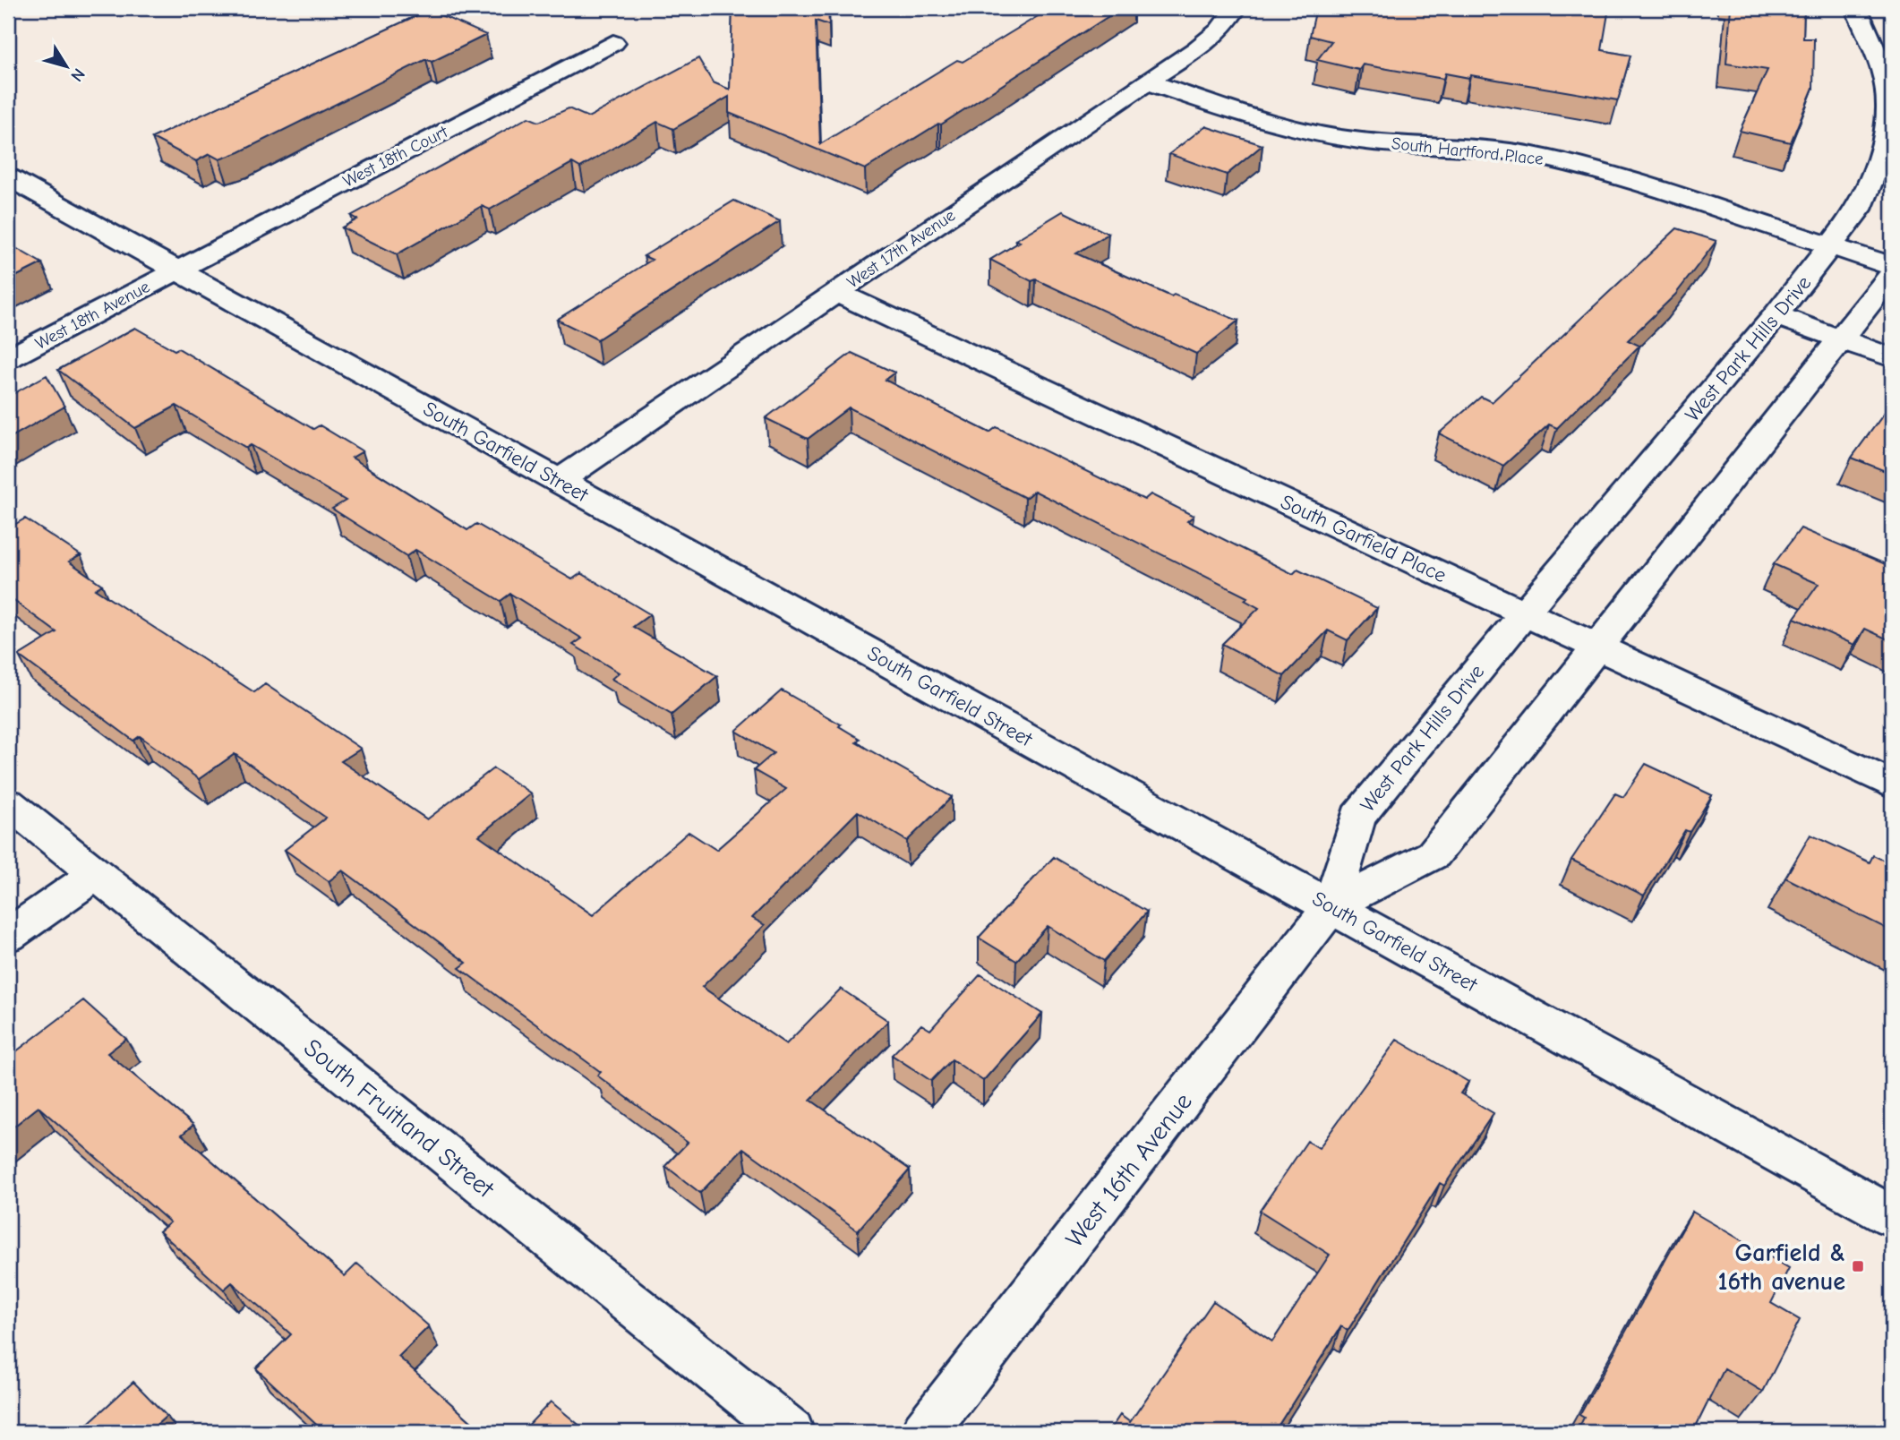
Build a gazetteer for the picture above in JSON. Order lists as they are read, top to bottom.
{
  "streets": {
    "street": [
      "South Hartford Place",
      "West 18th Court",
      "West 17th Avenue",
      "West 18th Avenue",
      "West Park Hills Drive",
      "South Garfield Street",
      "South Garfield Place",
      "South Fruitland Street",
      "West 16th Avenue"
    ]
  },
  "crossings": [
    ["South Hartford Place", "West 17th Avenue"],
    ["South Hartford Place", "West Park Hills Drive"],
    ["West 18th Court", "West 18th Avenue"],
    ["West 18th Court", "South Garfield Street"],
    ["West 17th Avenue", "South Garfield Street"],
    ["West 17th Avenue", "South Garfield Place"],
    ["West 18th Avenue", "South Garfield Street"],
    ["West Park Hills Drive", "South Garfield Street"],
    ["West Park Hills Drive", "South Garfield Place"],
    ["West Park Hills Drive", "West 16th Avenue"],
    ["South Garfield Street", "West 16th Avenue"]
  ],
  "places": {
    "transit": ["Garfield & 16th avenue"]
  },
  "north": "bottom right"
}
